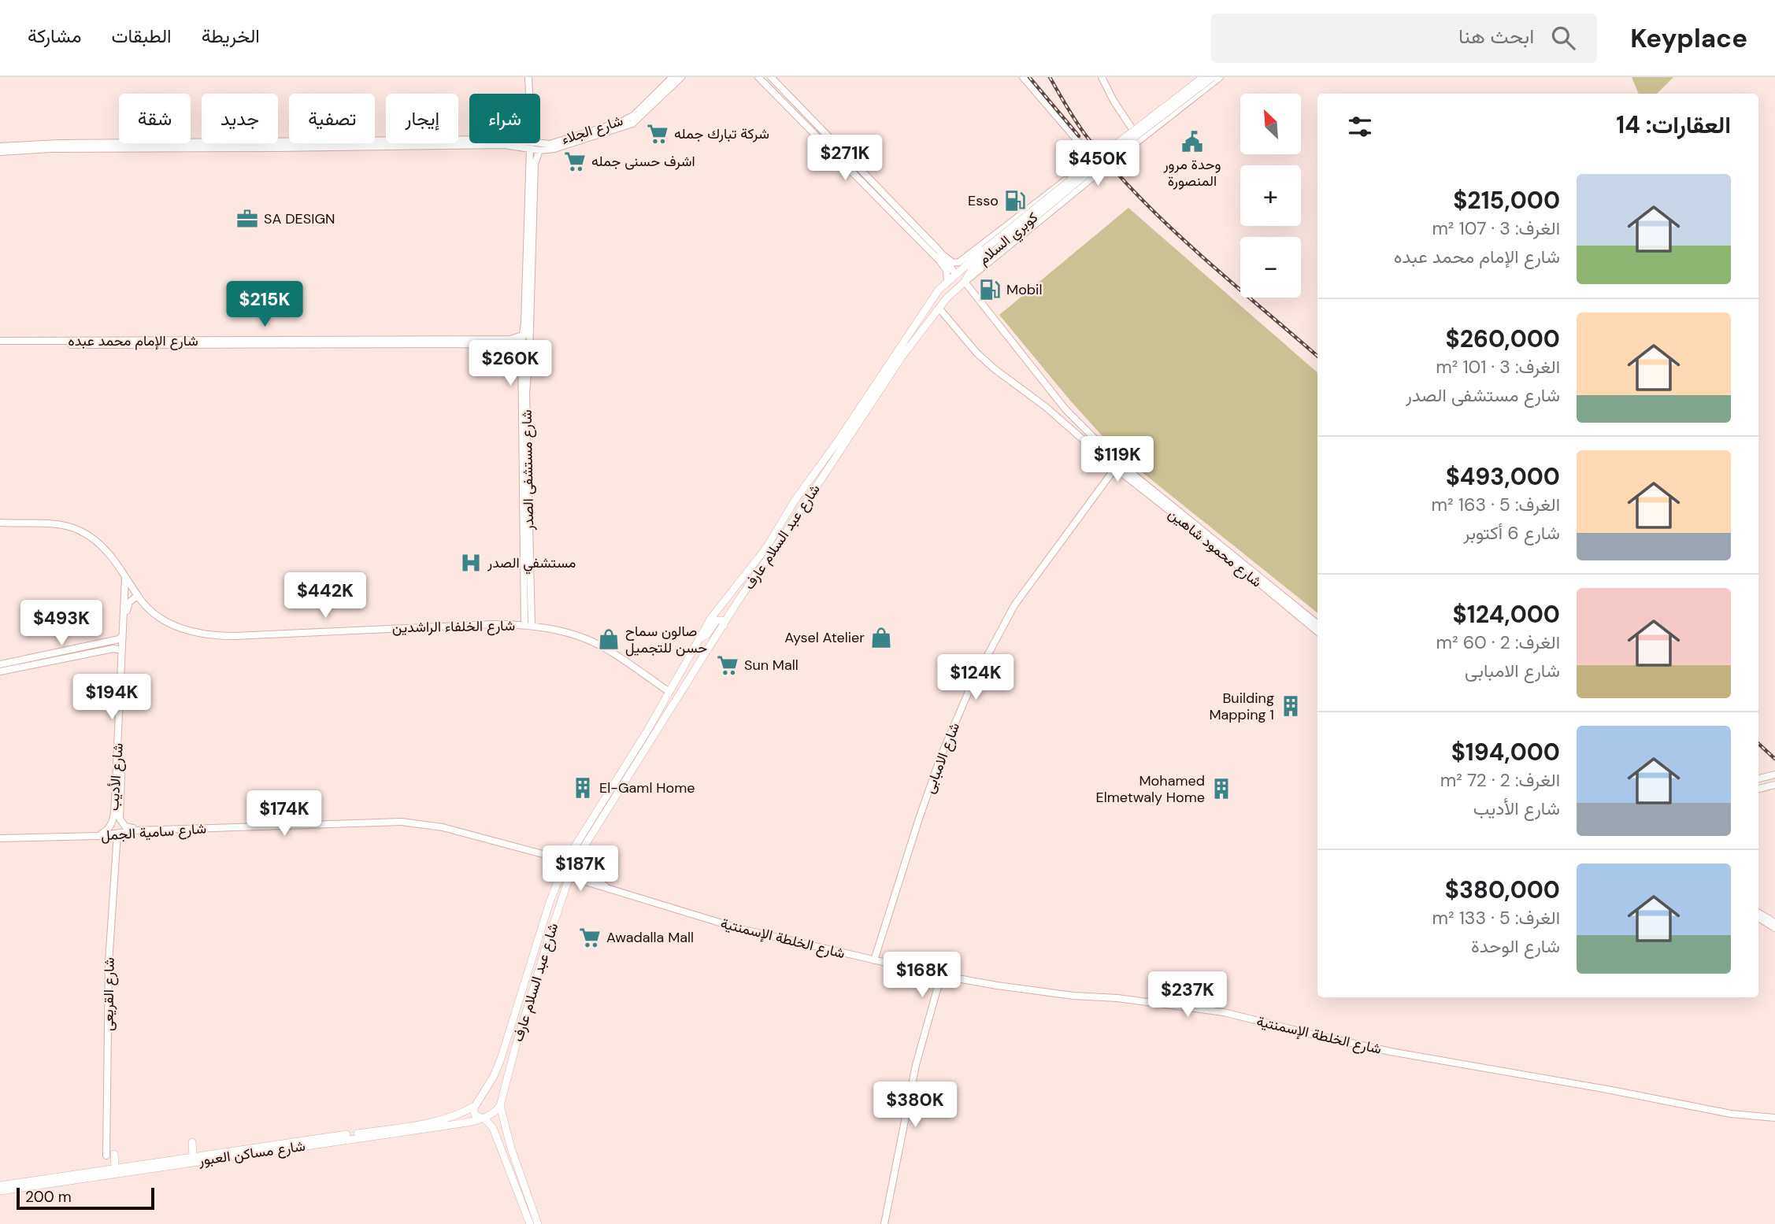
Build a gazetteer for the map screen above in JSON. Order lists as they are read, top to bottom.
{
  "streets": {
    "main road": [
      "شارع الجلاء",
      "كوبري السلام",
      "شارع الإمام محمد عبده",
      "شارع مستشفى الصدر",
      "شارع عبد السلام عارف",
      "شارع محمود شاهين",
      "شارع الخلفاء الراشدين",
      "شارع الامبابى",
      "شارع الأديب",
      "شارع سامية الجمل",
      "شارع الخلطة الإسمنتية",
      "شارع القريعى",
      "شارع مساكن العبور"
    ]
  },
  "crossings": [
    ["شارع الجلاء", "شارع مستشفى الصدر"],
    ["كوبري السلام", "شارع عبد السلام عارف"],
    ["كوبري السلام", "شارع محمود شاهين"],
    ["شارع الإمام محمد عبده", "شارع مستشفى الصدر"],
    ["شارع مستشفى الصدر", "شارع الخلفاء الراشدين"],
    ["شارع عبد السلام عارف", "شارع محمود شاهين"],
    ["شارع عبد السلام عارف", "شارع الخلفاء الراشدين"],
    ["شارع عبد السلام عارف", "شارع سامية الجمل"],
    ["شارع عبد السلام عارف", "شارع الخلطة الإسمنتية"],
    ["شارع عبد السلام عارف", "شارع مساكن العبور"],
    ["شارع محمود شاهين", "شارع الامبابى"],
    ["شارع الخلفاء الراشدين", "شارع الأديب"],
    ["شارع الامبابى", "شارع الخلطة الإسمنتية"],
    ["شارع الأديب", "شارع سامية الجمل"],
    ["شارع سامية الجمل", "شارع الخلطة الإسمنتية"],
    ["شارع سامية الجمل", "شارع القريعى"]
  ],
  "places": {
    "supermarket": [
      "شركة تبارك جمله",
      "اشرف حسنى جمله",
      "Sun Mall",
      "Awadalla Mall"
    ],
    "public building": ["وحدة مرور المنصورة"],
    "fuel station": ["Esso", "Mobil"],
    "office": ["SA DESIGN"],
    "hospital": ["مستشفي الصدر"],
    "shop": ["Aysel Atelier", "صالون سماح حسن للتجميل"],
    "building": ["Building Mapping 1", "El-Gaml Home", "Mohamed Elmetwaly Home"]
  },
  "scale_bar": "200 m",
  "north": "top left",
  "page": {
    "header": "Keyplace",
    "search": "ابحث هنا",
    "nav": ["الخريطة", "الطبقات", "مشاركة"],
    "map_buttons": ["+", "−"],
    "chip": [
      "شراء",
      "إيجار",
      "تصفية",
      "جديد",
      "شقة"
    ],
    "heading": "العقارات: 14",
    "price": [
      "$271K",
      "$450K",
      "$215K",
      "$260K",
      "$119K",
      "$442K",
      "$493K",
      "$124K",
      "$194K",
      "$174K",
      "$187K",
      "$168K",
      "$237K",
      "$380K"
    ],
    "list": [
      {
        "name": "$215,000",
        "note": "الغرف: 3 · 107 m² · شارع الإمام محمد عبده"
      },
      {
        "name": "$260,000",
        "note": "الغرف: 3 · 101 m² · شارع مستشفى الصدر"
      },
      {
        "name": "$493,000",
        "note": "الغرف: 5 · 163 m² · شارع 6 أكتوبر"
      },
      {
        "name": "$124,000",
        "note": "الغرف: 2 · 60 m² · شارع الامبابى"
      },
      {
        "name": "$194,000",
        "note": "الغرف: 2 · 72 m² · شارع الأديب"
      },
      {
        "name": "$380,000",
        "note": "الغرف: 5 · 133 m² · شارع الوحدة"
      }
    ],
    "scale": "200 m"
  }
}
